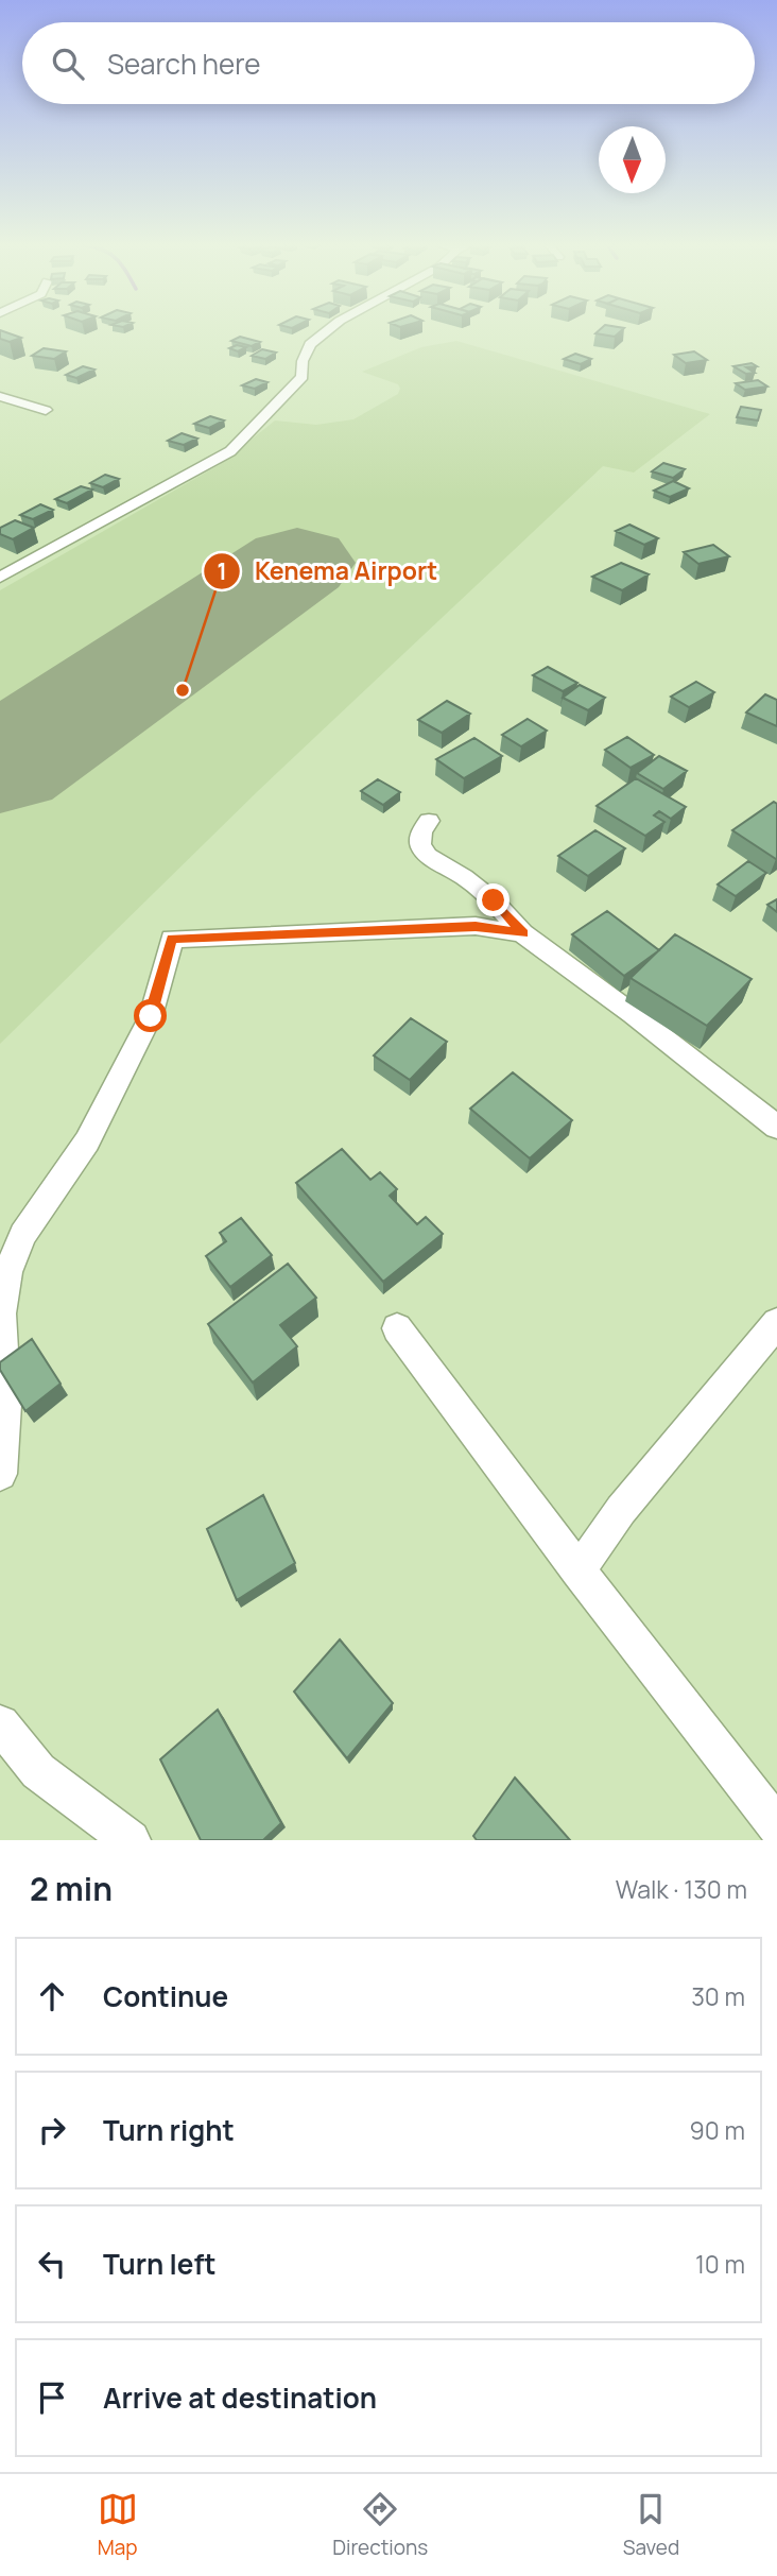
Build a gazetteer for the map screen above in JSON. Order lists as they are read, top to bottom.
{
  "places": ["Kenema Airport"],
  "north": "bottom",
  "page": {
    "search": "Search here",
    "heading": ["2 min", "Walk · 130 m"],
    "list": [
      ["Continue", "30 m"],
      ["Turn right", "90 m"],
      ["Turn left", "10 m"],
      "Arrive at destination"
    ],
    "nav": ["Map", "Directions", "Saved"]
  }
}
